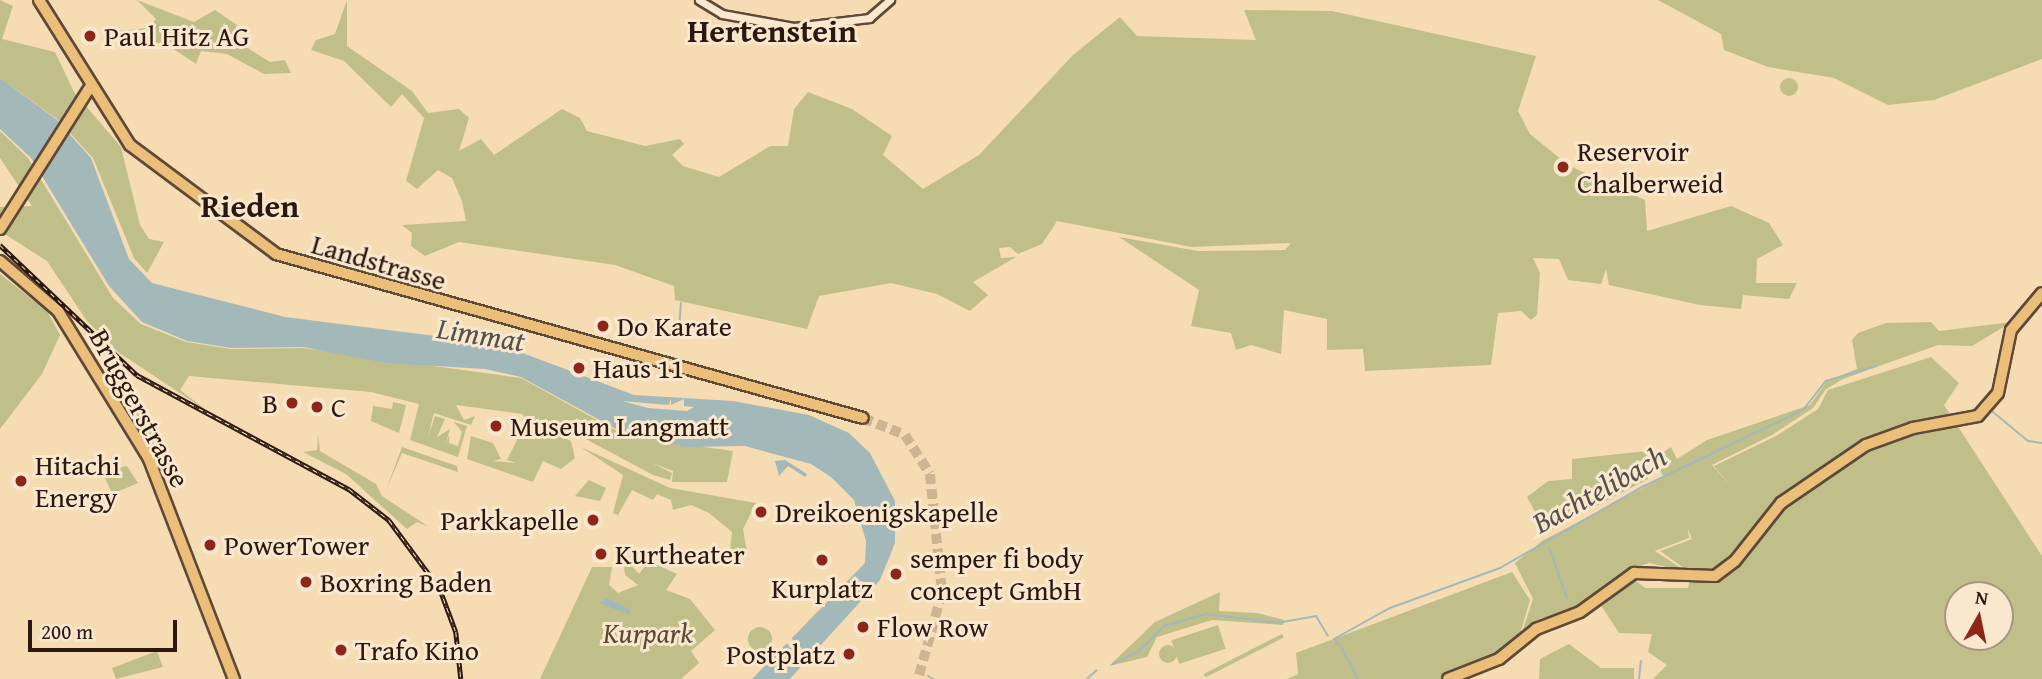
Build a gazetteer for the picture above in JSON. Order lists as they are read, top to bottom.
{
  "streets": {
    "main road": ["Landstrasse", "Bruggerstrasse"]
  },
  "districts": ["Hertenstein", "Rieden"],
  "water": ["Limmat", "Bachtelibach"],
  "parks": ["Kurpark"],
  "places": [
    "Paul Hitz AG",
    "Reservoir Chalberweid",
    "Do Karate",
    "Haus 11",
    "B",
    "C",
    "Museum Langmatt",
    "Hitachi Energy",
    "Dreikoenigskapelle",
    "Parkkapelle",
    "PowerTower",
    "Kurtheater",
    "Kurplatz",
    "semper fi body concept GmbH",
    "Boxring Baden",
    "Flow Row",
    "Trafo Kino",
    "Postplatz"
  ],
  "scale_bar": "200 m",
  "north": "top"
}
